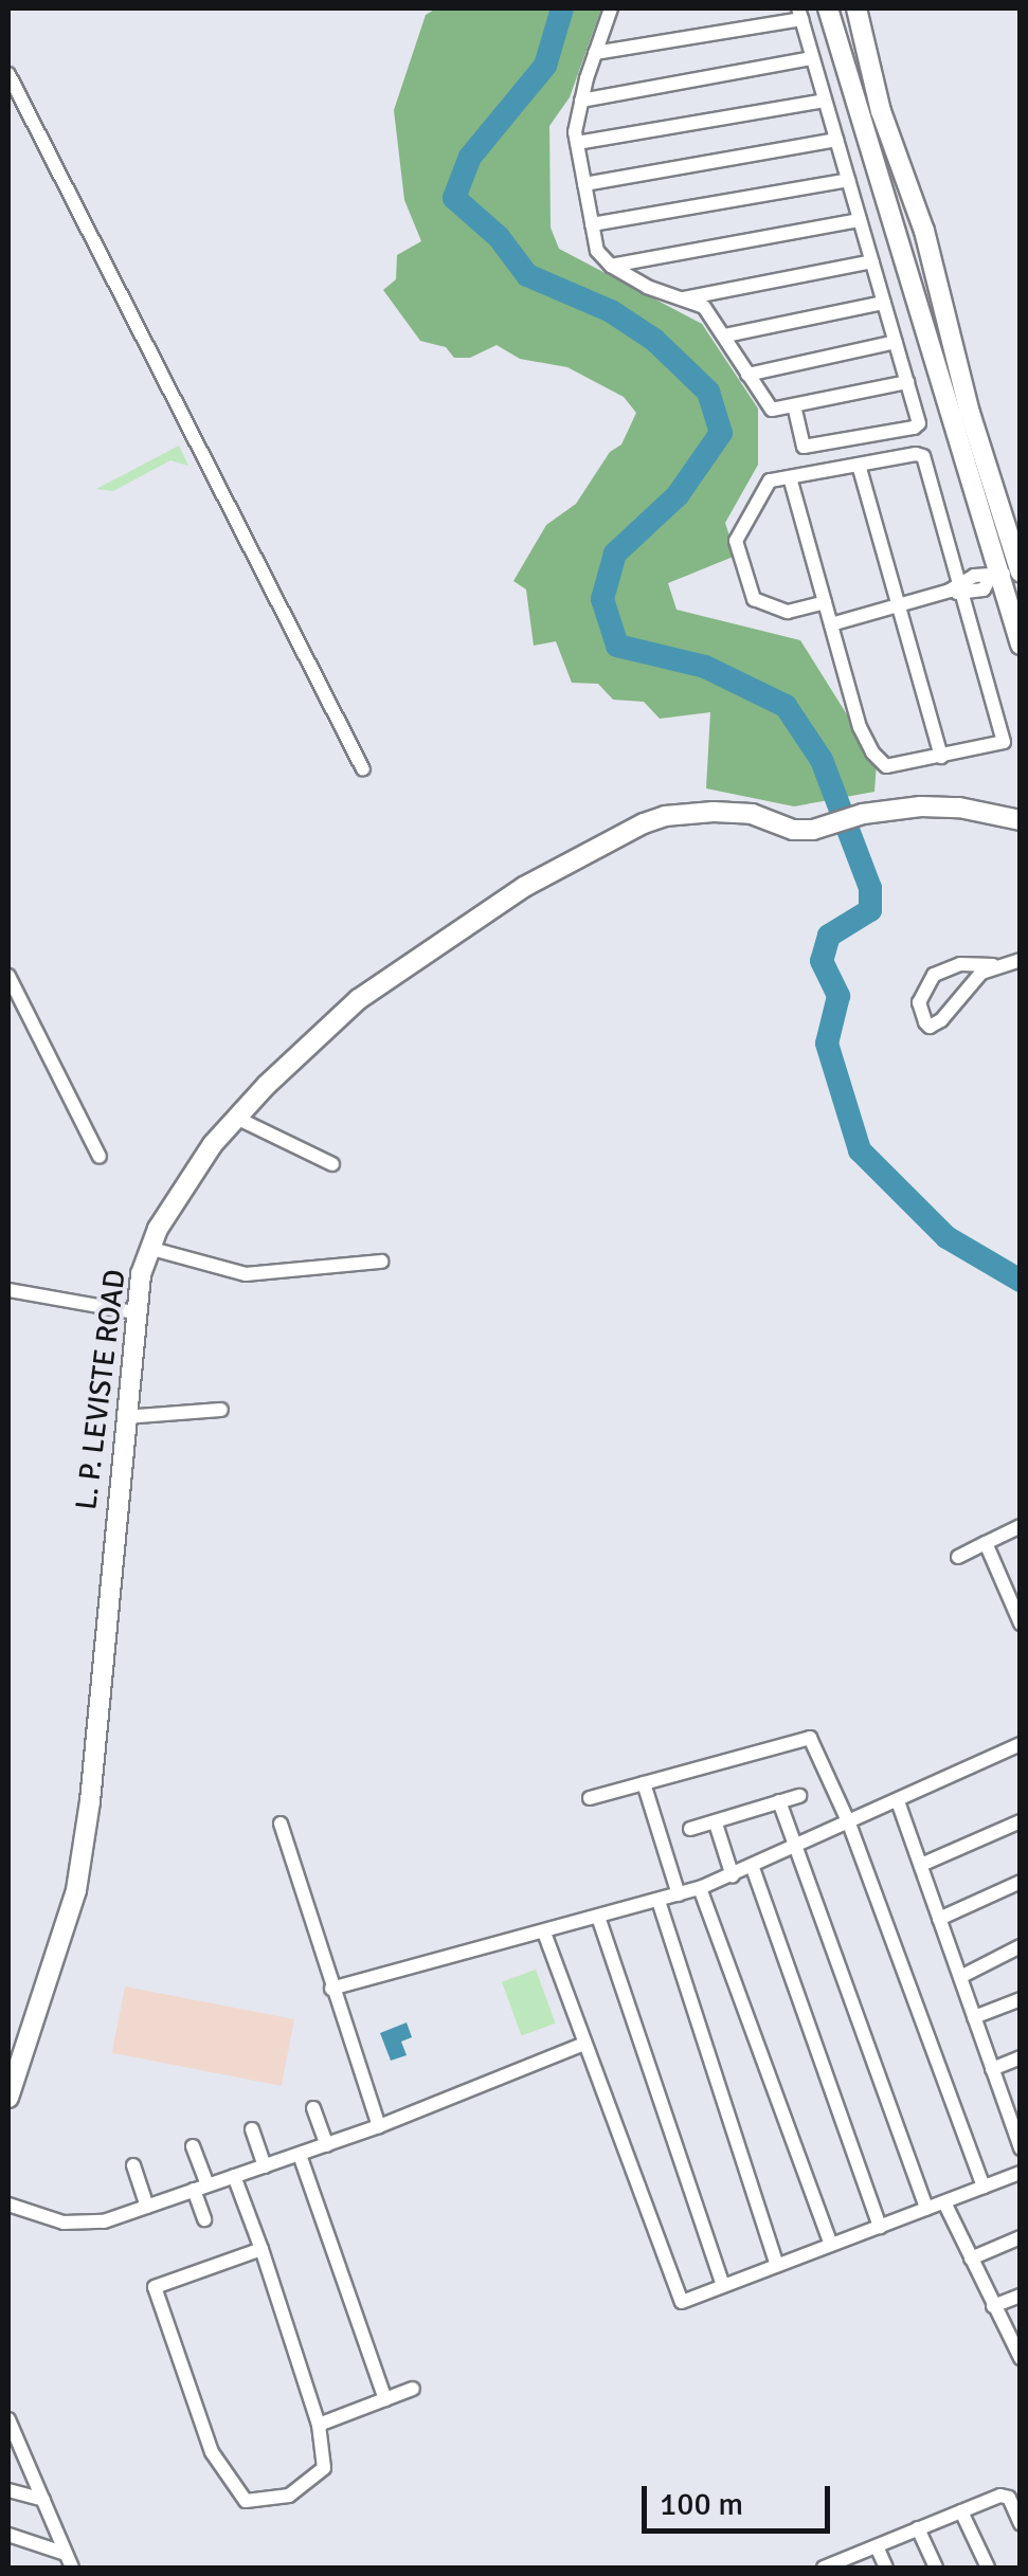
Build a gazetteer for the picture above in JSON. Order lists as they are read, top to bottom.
{
  "streets": {
    "main road": ["L. P. LEVISTE ROAD"]
  },
  "scale_bar": "100 m"
}
